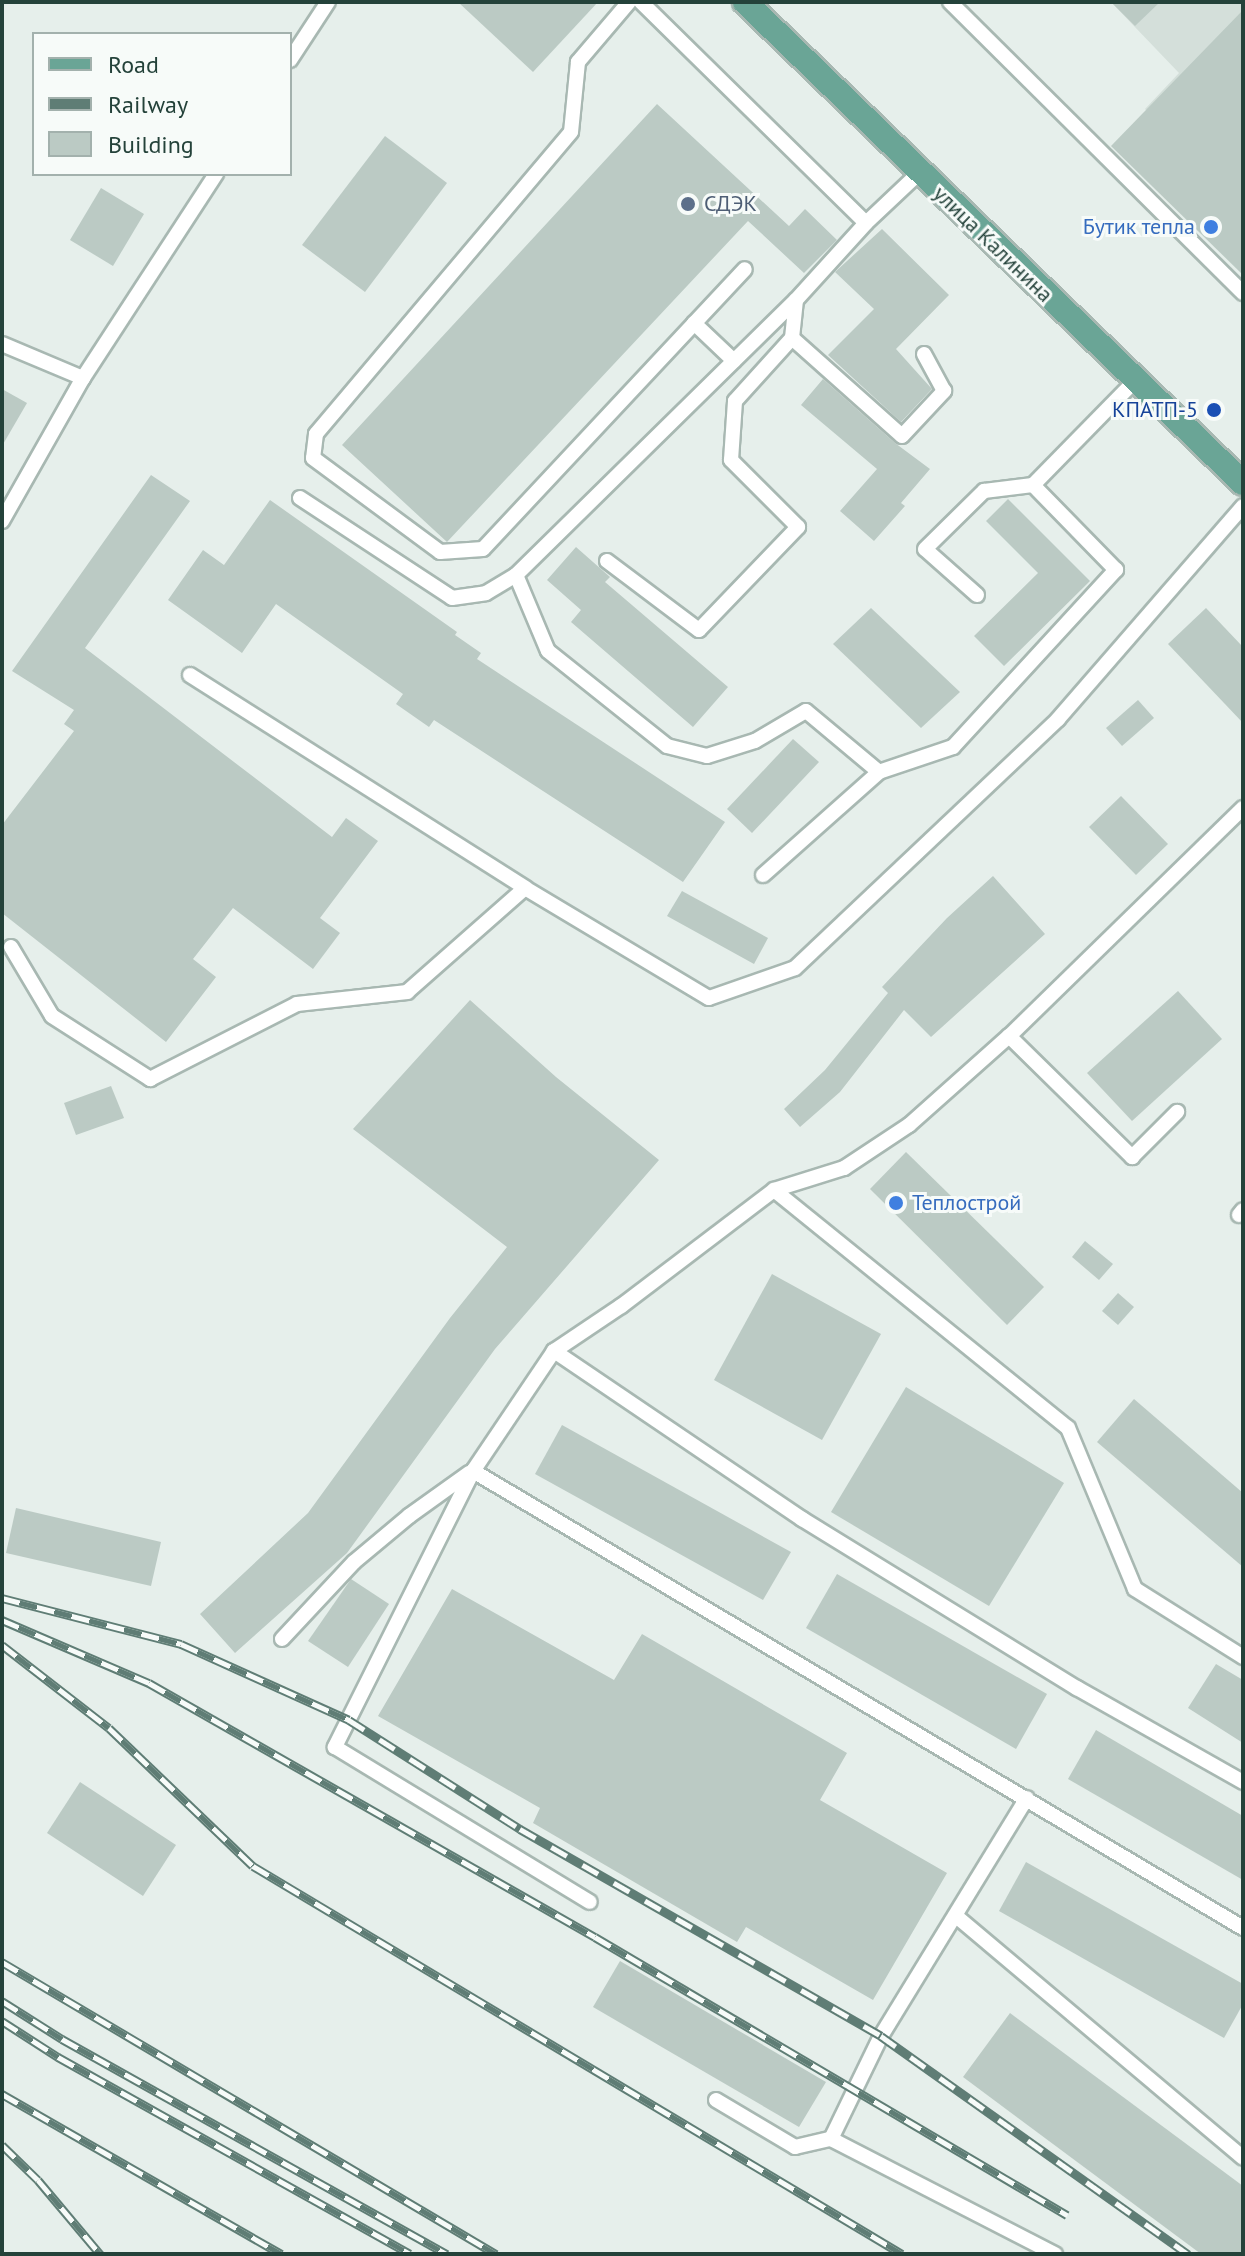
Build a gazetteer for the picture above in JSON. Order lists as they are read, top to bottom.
{
  "streets": {
    "main road": ["улица Калинина"]
  },
  "places": [
    "СДЭК",
    "Бутик тепла",
    "КПАТП-5",
    "Теплострой"
  ],
  "legend": ["Road", "Railway", "Building"]
}
